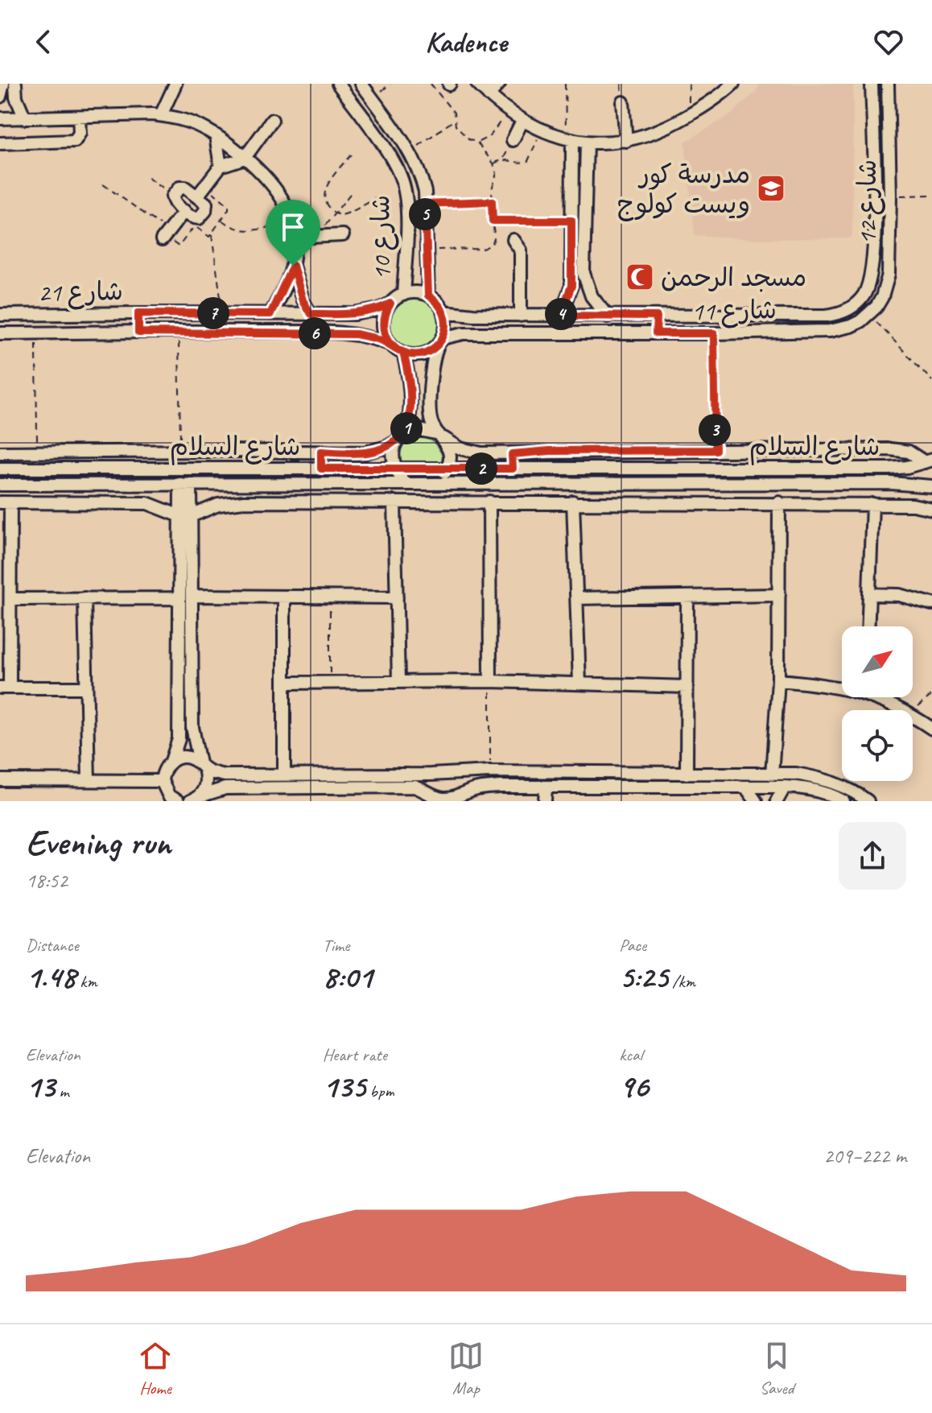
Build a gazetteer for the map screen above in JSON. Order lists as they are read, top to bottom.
{
  "streets": {
    "street": [
      "شارع 12",
      "شارع 10",
      "شارع 21",
      "شارع 11",
      "شارع السلام"
    ]
  },
  "crossings": [
    ["شارع 12", "شارع 11"],
    ["شارع 10", "شارع 21"],
    ["شارع 10", "شارع 11"],
    ["شارع 21", "شارع 11"]
  ],
  "places": {
    "school or university": ["مدرسة كور ويست كولوج"],
    "mosque": ["مسجد الرحمن"]
  },
  "north": "top right",
  "page": {
    "header": "Kadence",
    "pins": [
      "5",
      "7",
      "4",
      "6",
      "1",
      "3",
      "2"
    ],
    "heading": ["Evening run", "18:52"],
    "stats": [
      ["Distance", "1.48 km"],
      ["Time", "8:01"],
      ["Pace", "5:25 /km"],
      ["Elevation", "13 m"],
      ["Heart rate", "135 bpm"],
      ["kcal", "96"]
    ],
    "chart": ["Elevation", "209–222 m"],
    "tabs": ["Home", "Map", "Saved"]
  }
}
